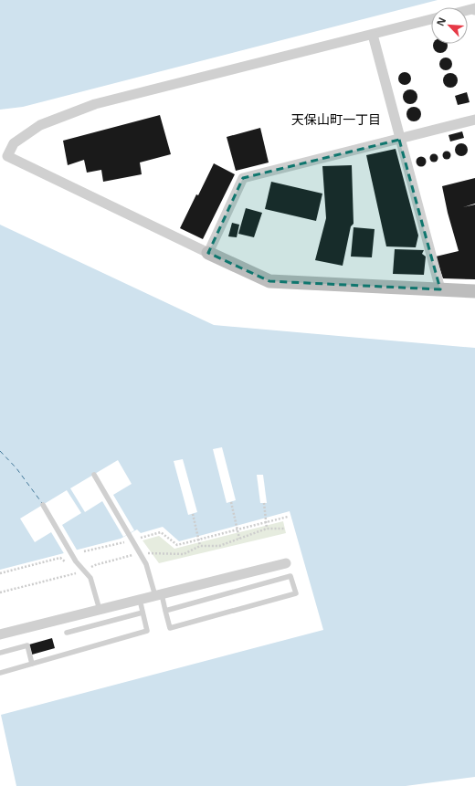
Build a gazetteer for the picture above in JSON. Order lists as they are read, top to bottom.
{
  "districts": ["天保山町一丁目"],
  "north": "top left"
}
